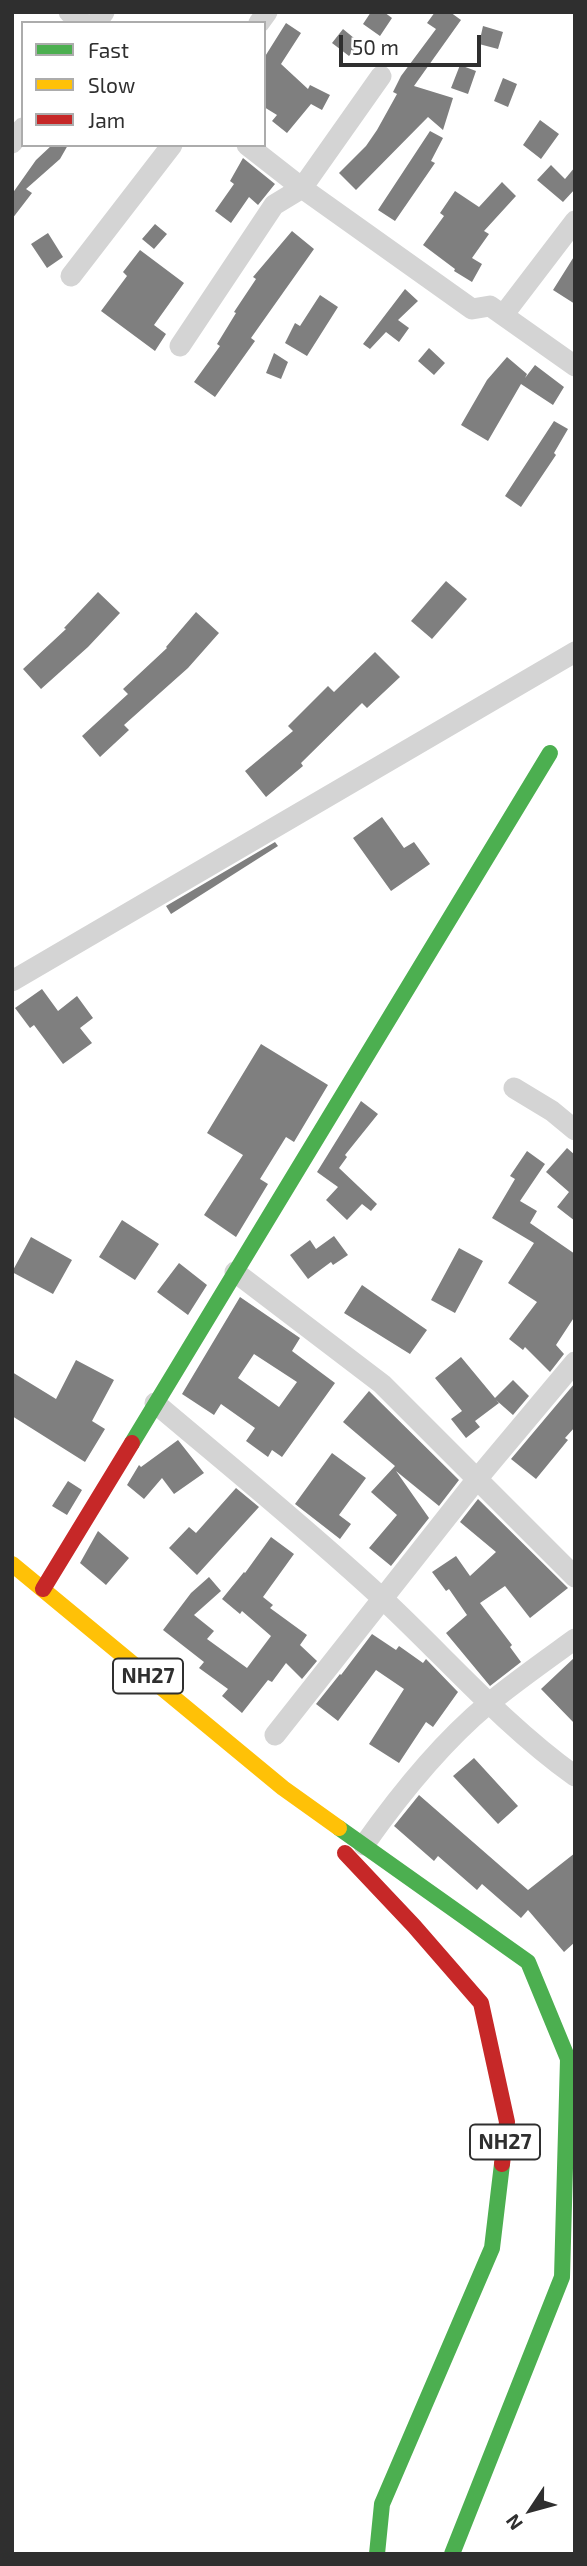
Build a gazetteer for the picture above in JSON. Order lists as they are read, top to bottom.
{
  "streets": {
    "main road": ["NH27"]
  },
  "legend": ["Fast", "Slow", "Jam"],
  "scale_bar": "50 m",
  "north": "bottom left"
}
